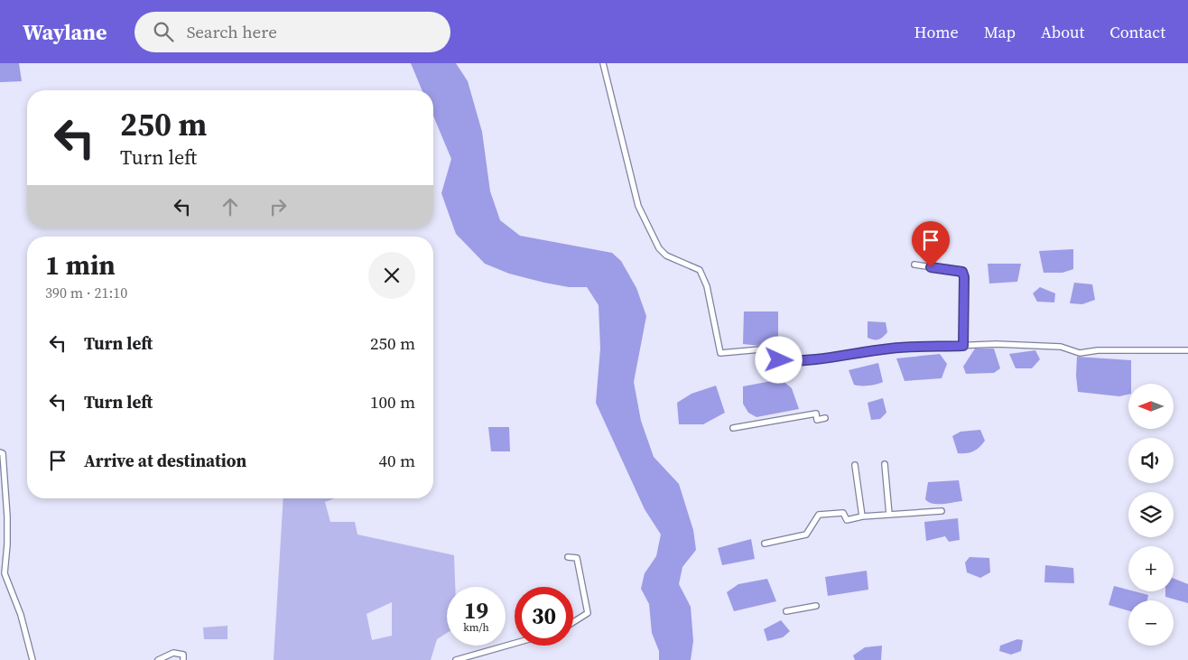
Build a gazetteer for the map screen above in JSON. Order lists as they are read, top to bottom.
{
  "north": "left",
  "page": {
    "header": "Waylane",
    "search": "Search here",
    "nav": [
      "Home",
      "Map",
      "About",
      "Contact"
    ],
    "turn": ["250 m", "Turn left"],
    "heading": ["1 min", "390 m · 21:10"],
    "list": [
      {
        "name": "Turn left",
        "value": "250 m"
      },
      {
        "name": "Turn left",
        "value": "100 m"
      },
      {
        "name": "Arrive at destination",
        "value": "40 m"
      }
    ],
    "map_buttons": ["+", "−"],
    "speed": "19 km/h",
    "limit": "30"
  }
}
